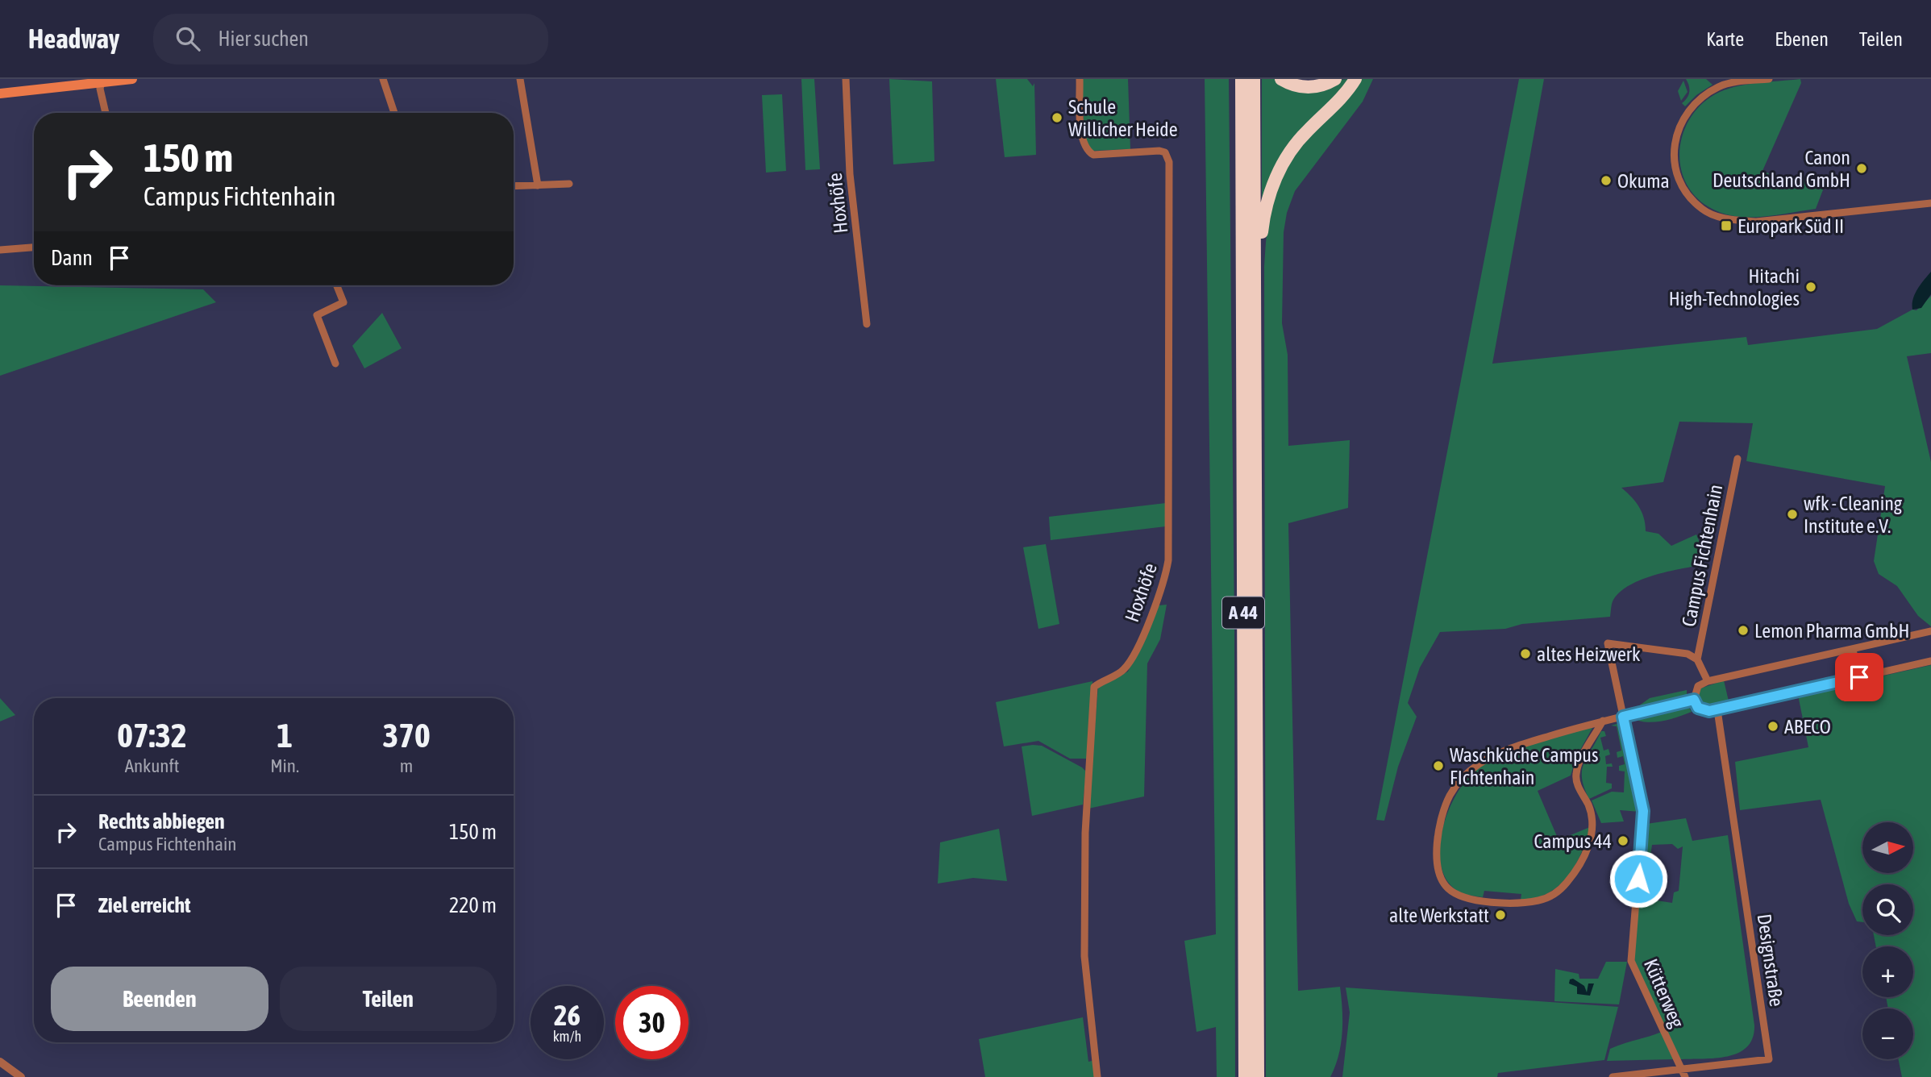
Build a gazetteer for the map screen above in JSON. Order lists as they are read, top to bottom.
{
  "streets": {
    "highway": ["A 44"],
    "street": [
      "Hoxhöfe",
      "Campus Fichtenhain",
      "Designstraße",
      "Kütterweg"
    ]
  },
  "crossings": [
    ["Campus Fichtenhain", "Kütterweg"],
    ["Designstraße", "Kütterweg"]
  ],
  "places": {
    "other": [
      "Schule Willicher Heide",
      "Canon Deutschland GmbH",
      "Okuma",
      "Hitachi High-Technologies",
      "wfk - Cleaning Institute e.V.",
      "Lemon Pharma GmbH",
      "altes Heizwerk",
      "ABECO",
      "Waschküche Campus FIchtenhain",
      "Campus 44",
      "alte Werkstatt"
    ],
    "transit": ["Europark Süd II"]
  },
  "north": "right",
  "page": {
    "header": "Headway",
    "search": "Hier suchen",
    "nav": ["Karte", "Ebenen", "Teilen"],
    "turn": ["150 m", "Campus Fichtenhain"],
    "then": "Dann",
    "eta": [
      "07:32",
      "Ankunft",
      "1",
      "Min.",
      "370",
      "m"
    ],
    "list": [
      {
        "name": "Rechts abbiegen",
        "note": "Campus Fichtenhain",
        "value": "150 m"
      },
      {
        "name": "Ziel erreicht",
        "value": "220 m"
      }
    ],
    "map_buttons": ["+", "−"],
    "buttons": ["Beenden", "Teilen"],
    "speed": "26 km/h",
    "limit": "30"
  }
}
